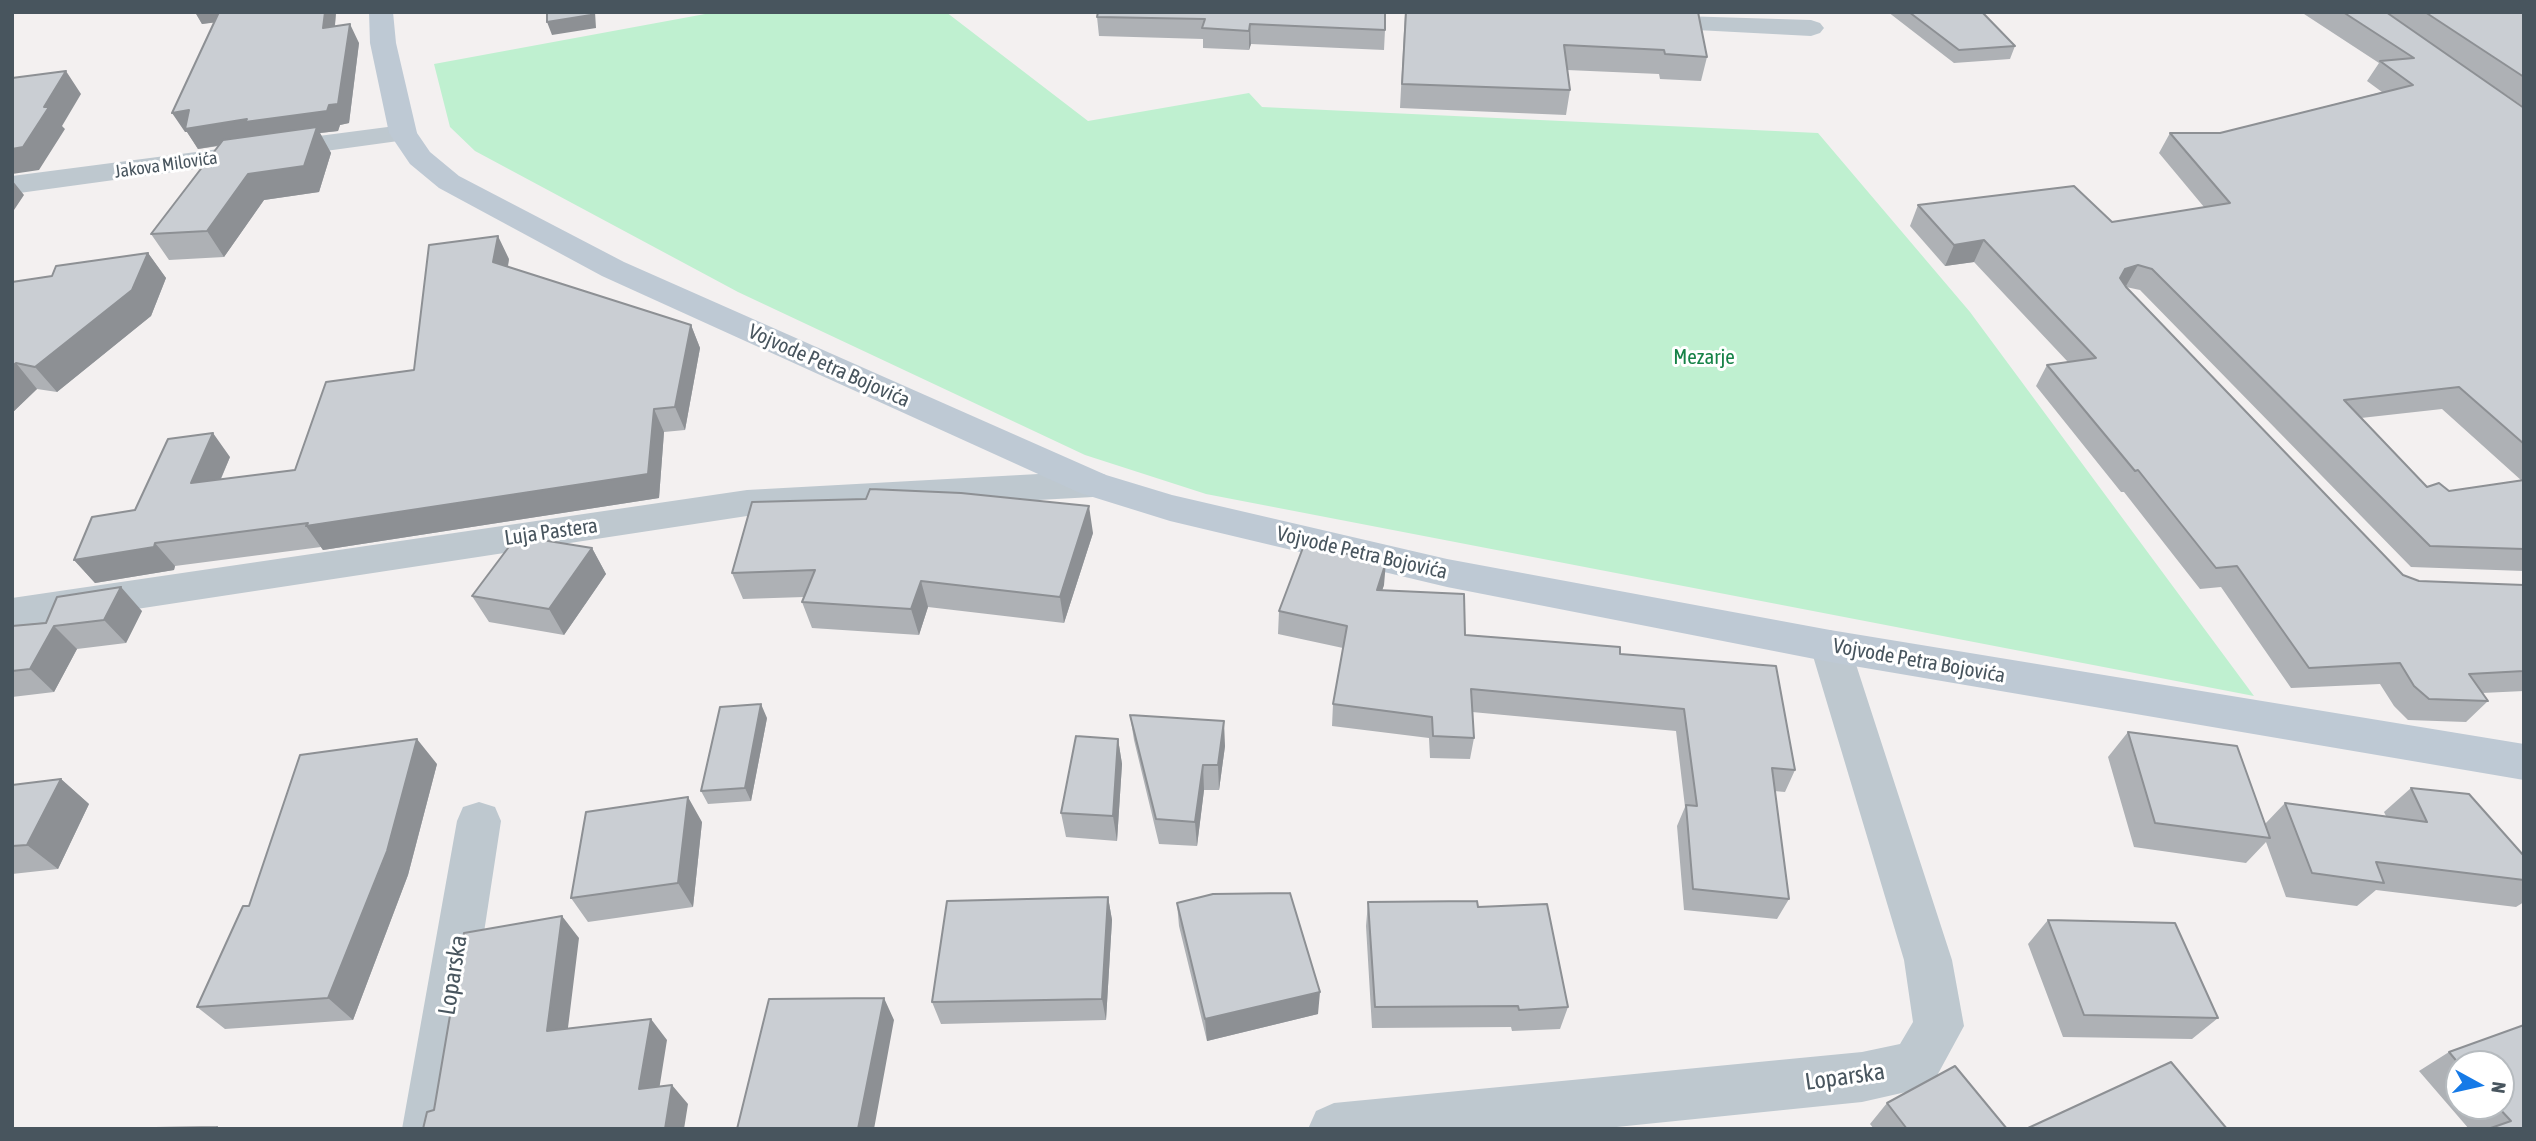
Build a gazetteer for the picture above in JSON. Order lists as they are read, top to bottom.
{
  "streets": {
    "street": [
      "Jakova Milovića",
      "Vojvode Petra Bojovića",
      "Luja Pastera",
      "Loparska"
    ]
  },
  "crossings": [
    ["Jakova Milovića", "Vojvode Petra Bojovića"],
    ["Vojvode Petra Bojovića", "Luja Pastera"],
    ["Vojvode Petra Bojovića", "Loparska"]
  ],
  "parks": ["Mezarje"],
  "north": "right"
}
